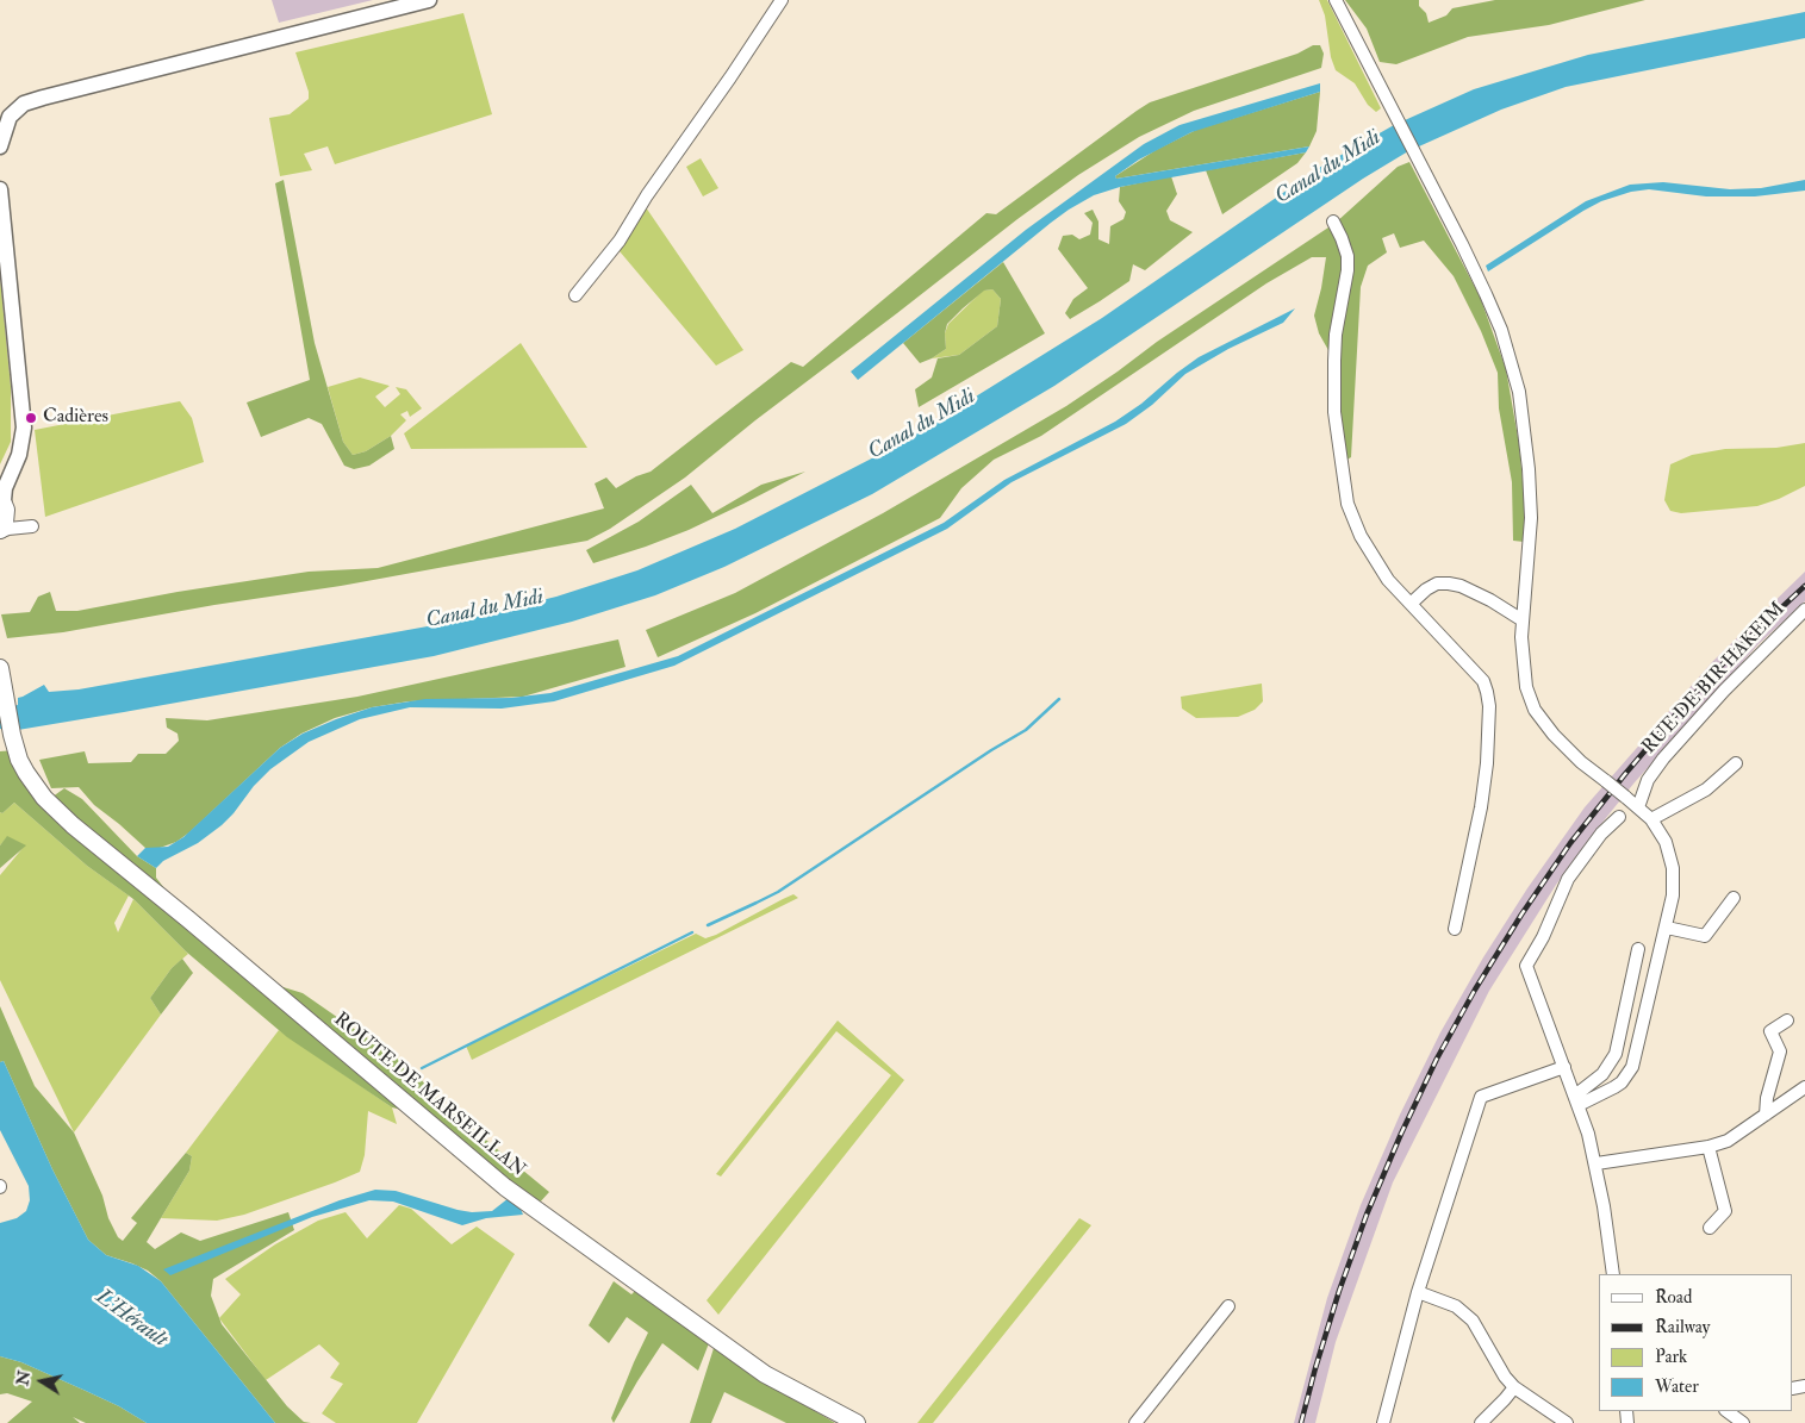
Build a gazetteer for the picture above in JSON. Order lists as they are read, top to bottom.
{
  "streets": {
    "main road": ["ROUTE DE MARSEILLAN"],
    "street": ["RUE DE BIR HAKEIM"]
  },
  "water": ["Canal du Midi", "L'Hérault"],
  "places": ["Cadières"],
  "legend": [
    "Road",
    "Railway",
    "Park",
    "Water"
  ],
  "north": "left"
}
